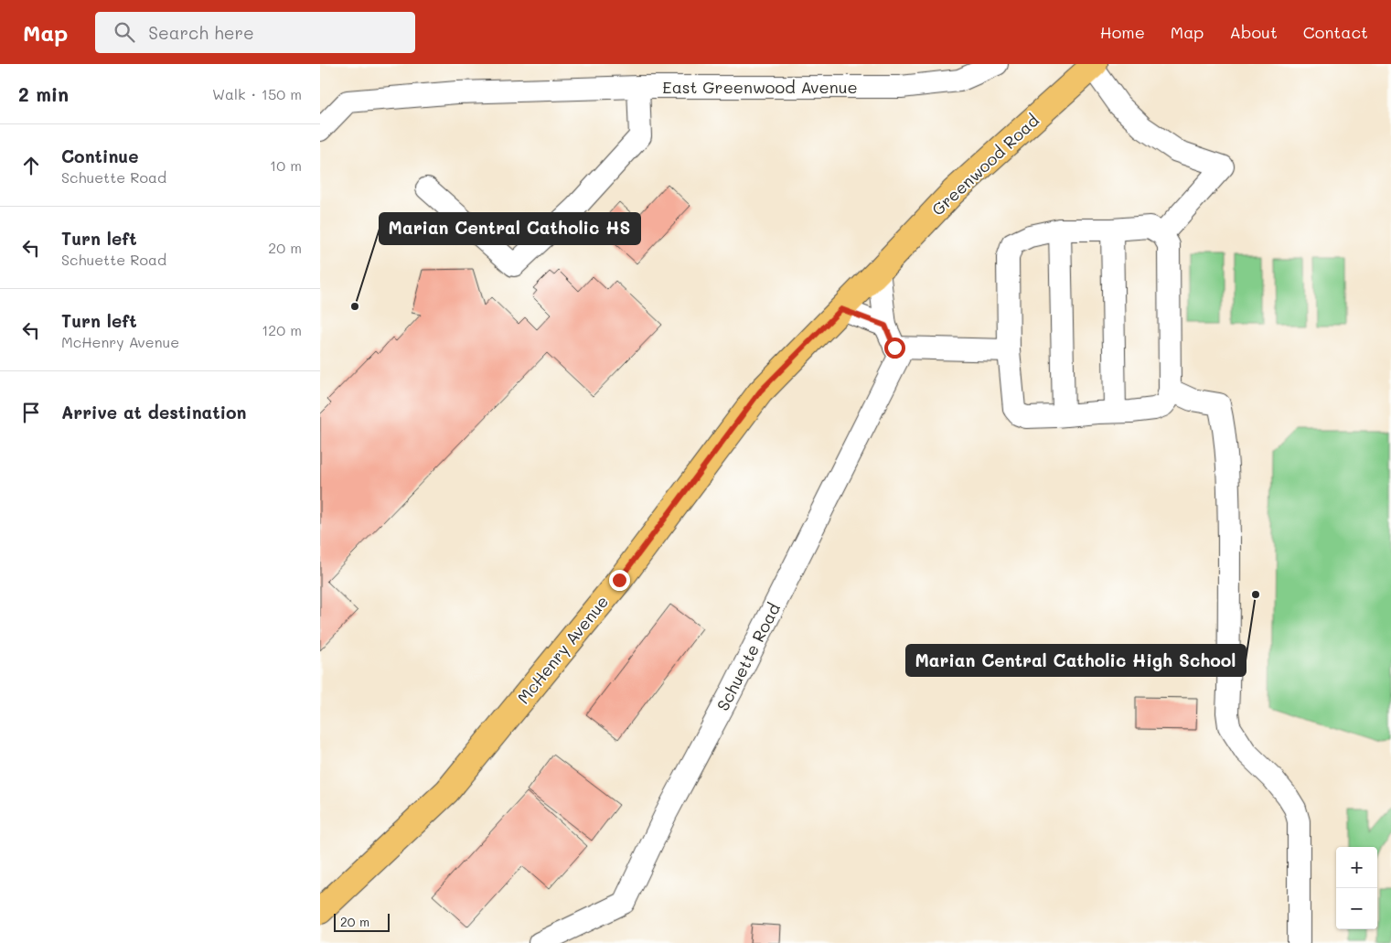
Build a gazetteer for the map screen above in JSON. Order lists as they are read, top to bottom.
{
  "streets": {
    "main road": ["Greenwood Road", "McHenry Avenue"],
    "street": ["East Greenwood Avenue", "Schuette Road"]
  },
  "crossings": [
    ["Greenwood Road", "McHenry Avenue"],
    ["Greenwood Road", "Schuette Road"],
    ["McHenry Avenue", "Schuette Road"]
  ],
  "places": ["Marian Central Catholic HS", "Marian Central Catholic High School"],
  "scale_bar": "20 m",
  "page": {
    "header": "Map",
    "search": "Search here",
    "nav": [
      "Home",
      "Map",
      "About",
      "Contact"
    ],
    "heading": ["2 min", "Walk · 150 m"],
    "list": [
      ["Continue", "Schuette Road", "10 m"],
      ["Turn left", "Schuette Road", "20 m"],
      ["Turn left", "McHenry Avenue", "120 m"],
      "Arrive at destination"
    ],
    "map_buttons": ["+", "−"],
    "scale": "20 m"
  }
}
